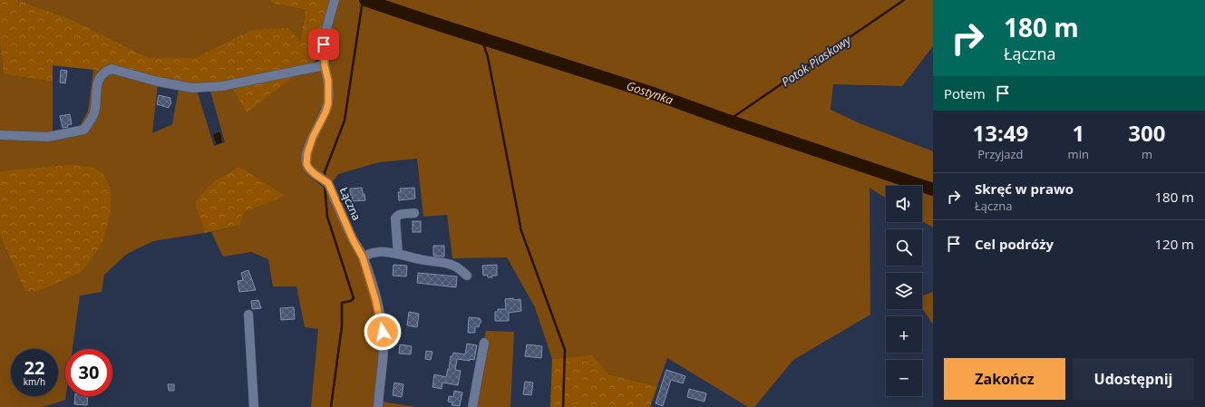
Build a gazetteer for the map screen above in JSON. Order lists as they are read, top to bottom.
{
  "streets": {
    "street": ["Łączna"]
  },
  "water": ["Potok Piaskowy", "Gostynka"],
  "page": {
    "turn": ["180 m", "Łączna"],
    "then": "Potem",
    "eta": [
      "13:49",
      "Przyjazd",
      "1",
      "min",
      "300",
      "m"
    ],
    "list": [
      {
        "name": "Skręć w prawo",
        "note": "Łączna",
        "value": "180 m"
      },
      {
        "name": "Cel podróży",
        "value": "120 m"
      }
    ],
    "map_buttons": ["+", "−"],
    "speed": "22 km/h",
    "limit": "30",
    "buttons": ["Zakończ", "Udostępnij"]
  }
}
